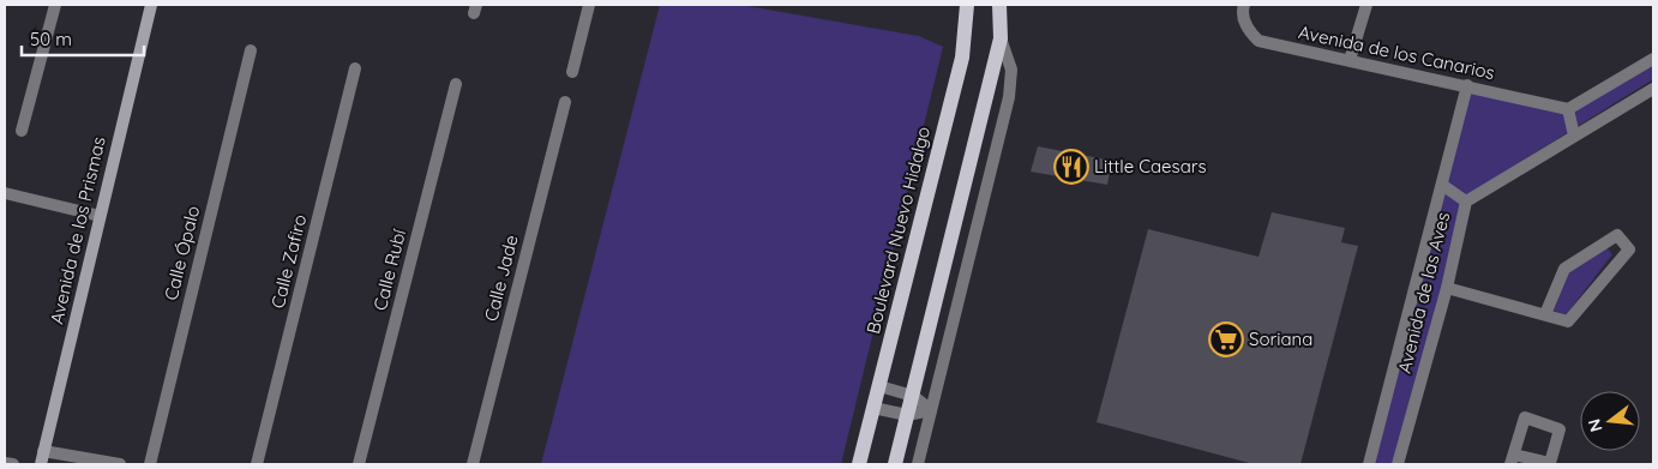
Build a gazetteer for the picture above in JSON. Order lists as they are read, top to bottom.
{
  "streets": {
    "main road": ["Boulevard Nuevo Hidalgo"],
    "street": [
      "Avenida de los Canarios",
      "Avenida de los Prismas",
      "Calle Ópalo",
      "Calle Zafiro",
      "Calle Rubí",
      "Calle Jade",
      "Avenida de las Aves"
    ]
  },
  "crossings": [
    ["Avenida de los Canarios", "Avenida de las Aves"]
  ],
  "places": {
    "restaurant": ["Little Caesars"],
    "supermarket": ["Soriana"]
  },
  "scale_bar": "50 m",
  "north": "left"
}
